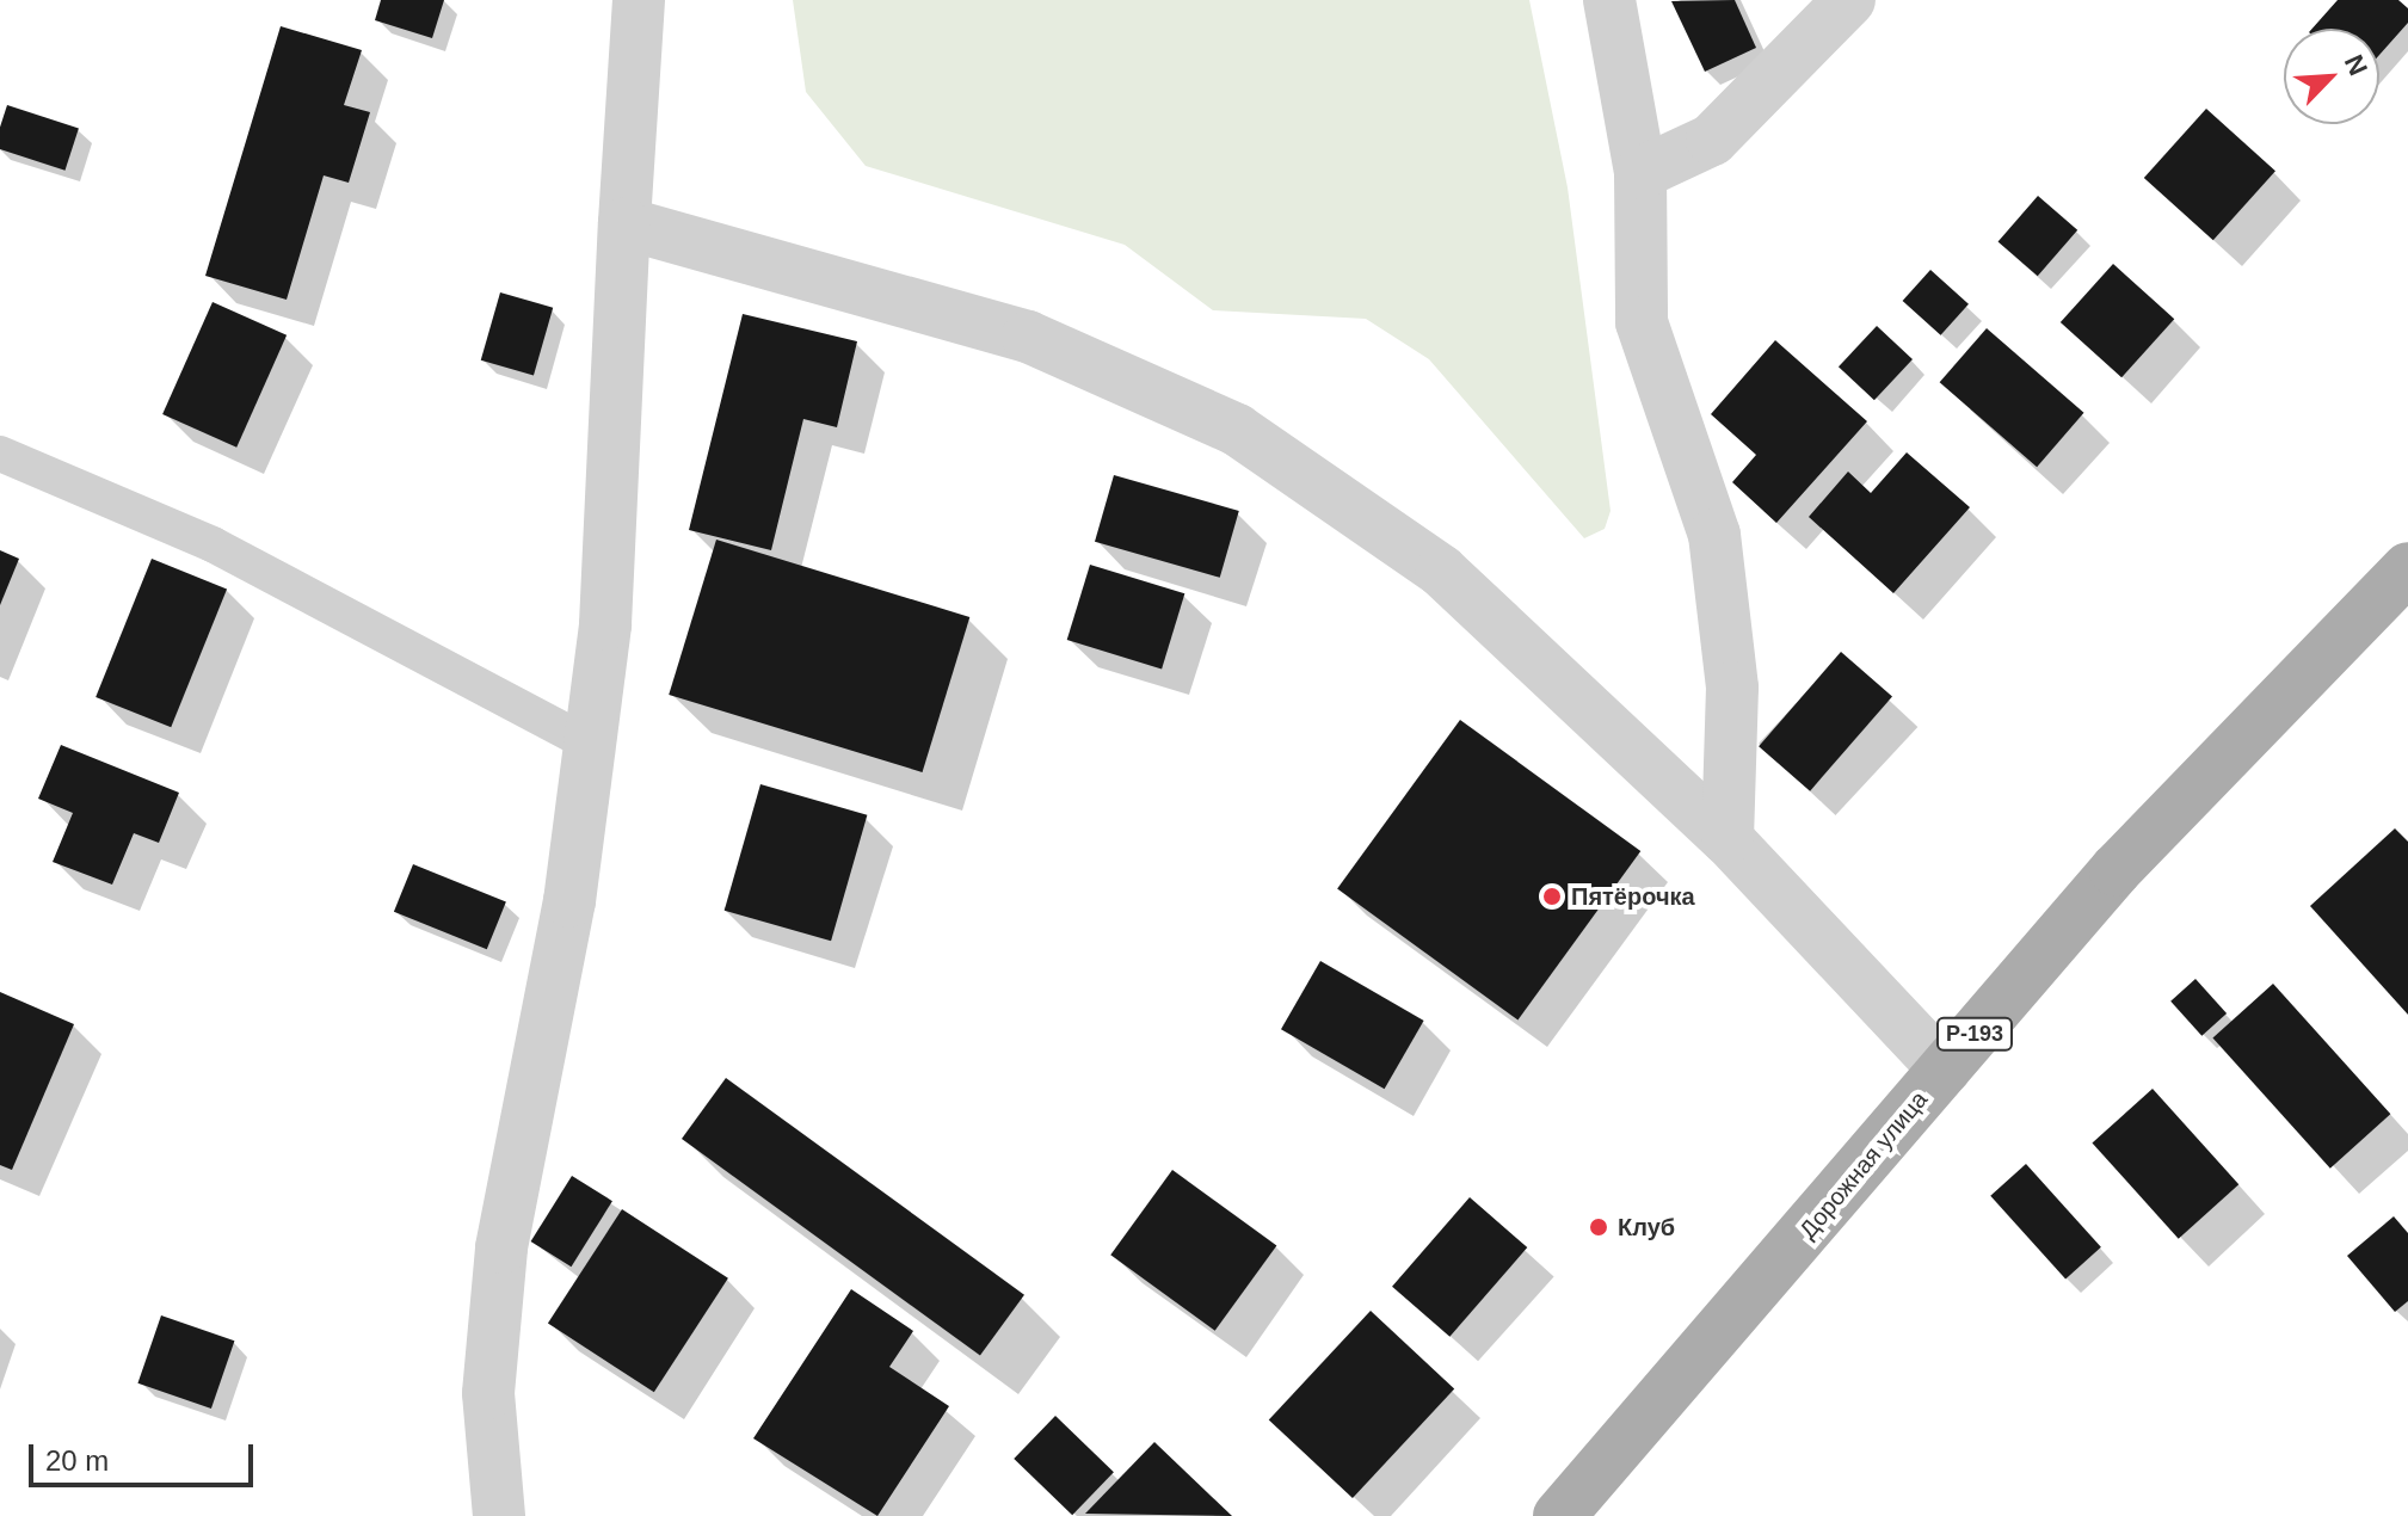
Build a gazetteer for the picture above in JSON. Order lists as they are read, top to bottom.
{
  "streets": {
    "main road": ["Р-193", "Дорожная улица"]
  },
  "places": ["Пятёрочка", "Клуб"],
  "scale_bar": "20 m",
  "north": "top right"
}
